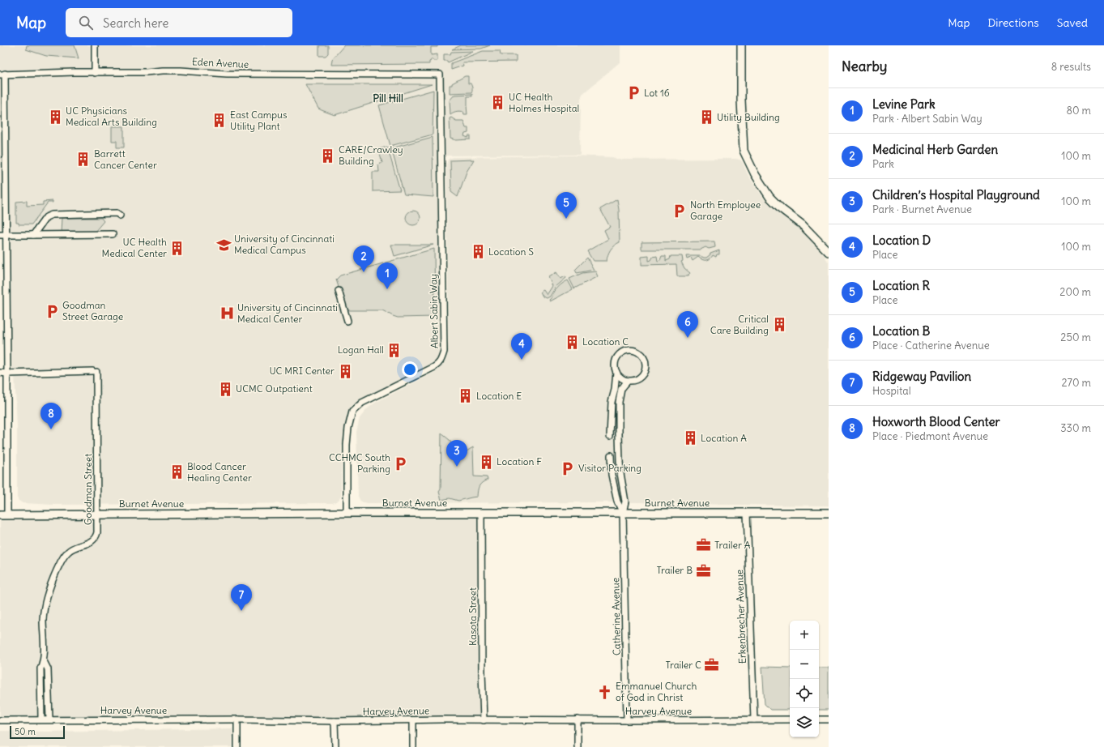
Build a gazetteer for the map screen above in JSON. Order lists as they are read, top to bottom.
{
  "streets": {
    "street": [
      "Eden Avenue",
      "Albert Sabin Way",
      "Goodman Street",
      "Burnet Avenue",
      "Kasota Street",
      "Catherine Avenue",
      "Erkenbrecher Avenue",
      "Harvey Avenue"
    ]
  },
  "crossings": [
    ["Eden Avenue", "Albert Sabin Way"],
    ["Albert Sabin Way", "Burnet Avenue"],
    ["Goodman Street", "Burnet Avenue"],
    ["Goodman Street", "Harvey Avenue"],
    ["Burnet Avenue", "Kasota Street"],
    ["Burnet Avenue", "Catherine Avenue"],
    ["Burnet Avenue", "Erkenbrecher Avenue"],
    ["Kasota Street", "Harvey Avenue"],
    ["Catherine Avenue", "Harvey Avenue"],
    ["Erkenbrecher Avenue", "Harvey Avenue"]
  ],
  "districts": ["Pill Hill"],
  "places": {
    "parking": [
      "Lot 16",
      "North Employee Garage",
      "Goodman Street Garage",
      "CCHMC South Parking",
      "Visitor Parking"
    ],
    "building": [
      "UC Health Holmes Hospital",
      "UC Physicians Medical Arts Building",
      "Utility Building",
      "East Campus Utility Plant",
      "CARE/Crawley Building",
      "Barrett Cancer Center",
      "UC Health Medical Center",
      "Location S",
      "Critical Care Building",
      "Location C",
      "Logan Hall",
      "UC MRI Center",
      "UCMC Outpatient",
      "Location E",
      "Location A",
      "Location F",
      "Blood Cancer Healing Center"
    ],
    "school or university": ["University of Cincinnati Medical Campus"],
    "hospital": ["University of Cincinnati Medical Center"],
    "office": ["Trailer A", "Trailer B", "Trailer C"],
    "church": ["Emmanuel Church of God in Christ"]
  },
  "scale_bar": "50 m",
  "page": {
    "header": "Map",
    "search": "Search here",
    "nav": ["Map", "Directions", "Saved"],
    "heading": ["Nearby", "8 results"],
    "list": [
      {
        "mark": "1",
        "name": "Levine Park",
        "note": "Park · Albert Sabin Way",
        "value": "80 m"
      },
      {
        "mark": "2",
        "name": "Medicinal Herb Garden",
        "note": "Park",
        "value": "100 m"
      },
      {
        "mark": "3",
        "name": "Children’s Hospital Playground",
        "note": "Park · Burnet Avenue",
        "value": "100 m"
      },
      {
        "mark": "4",
        "name": "Location D",
        "note": "Place",
        "value": "100 m"
      },
      {
        "mark": "5",
        "name": "Location R",
        "note": "Place",
        "value": "200 m"
      },
      {
        "mark": "6",
        "name": "Location B",
        "note": "Place · Catherine Avenue",
        "value": "250 m"
      },
      {
        "mark": "7",
        "name": "Ridgeway Pavilion",
        "note": "Hospital",
        "value": "270 m"
      },
      {
        "mark": "8",
        "name": "Hoxworth Blood Center",
        "note": "Place · Piedmont Avenue",
        "value": "330 m"
      }
    ],
    "pins": [
      "5",
      "2",
      "1",
      "6",
      "4",
      "8",
      "3",
      "7"
    ],
    "map_buttons": ["+", "−"],
    "scale": "50 m"
  }
}
